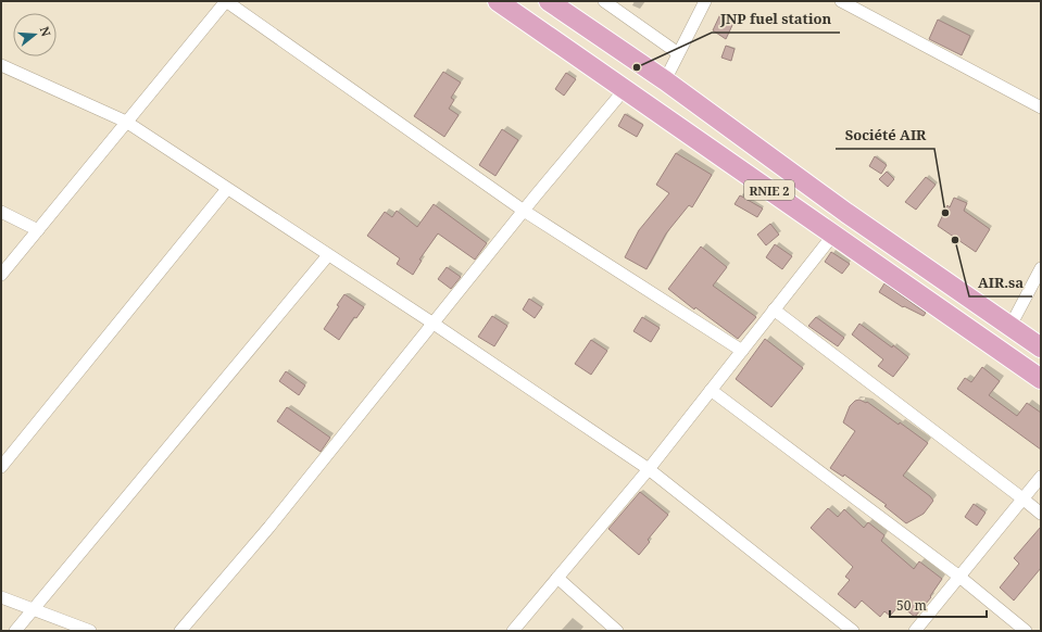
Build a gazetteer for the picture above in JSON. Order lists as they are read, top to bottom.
{
  "streets": {
    "main road": ["RNIE 2"]
  },
  "places": ["JNP fuel station", "Société AIR", "AIR.sa"],
  "scale_bar": "50 m",
  "north": "right"
}
